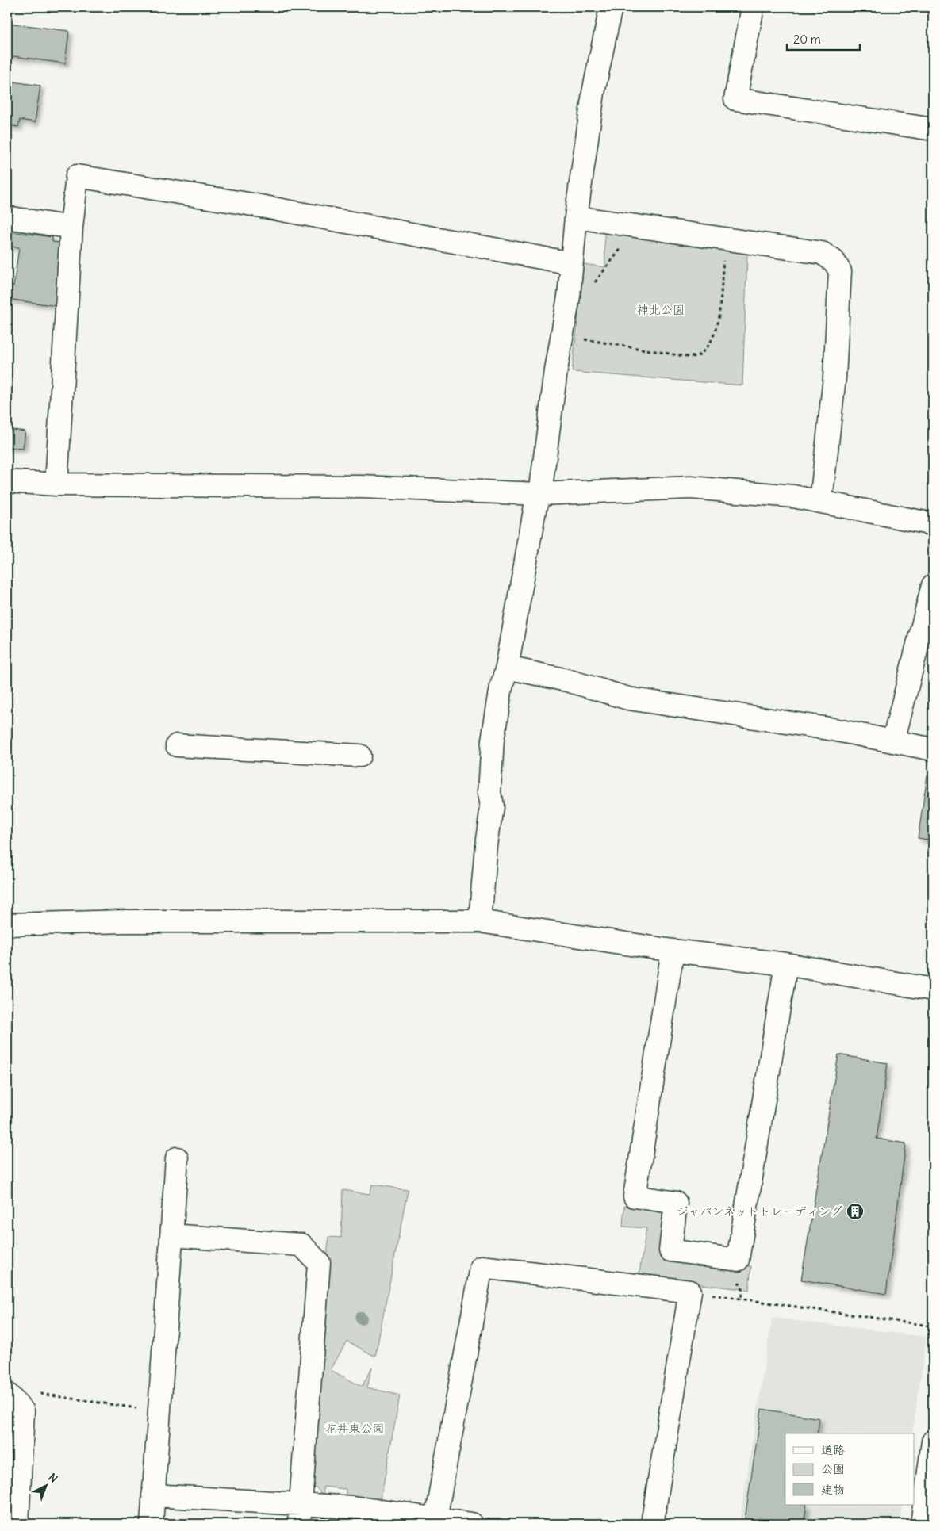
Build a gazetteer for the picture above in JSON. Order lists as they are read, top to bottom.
{
  "parks": ["神北公園", "花井東公園"],
  "places": {
    "building": ["ジャパンネットトレーディング"]
  },
  "legend": ["道路", "公園", "建物"],
  "scale_bar": "20 m",
  "north": "top right"
}
